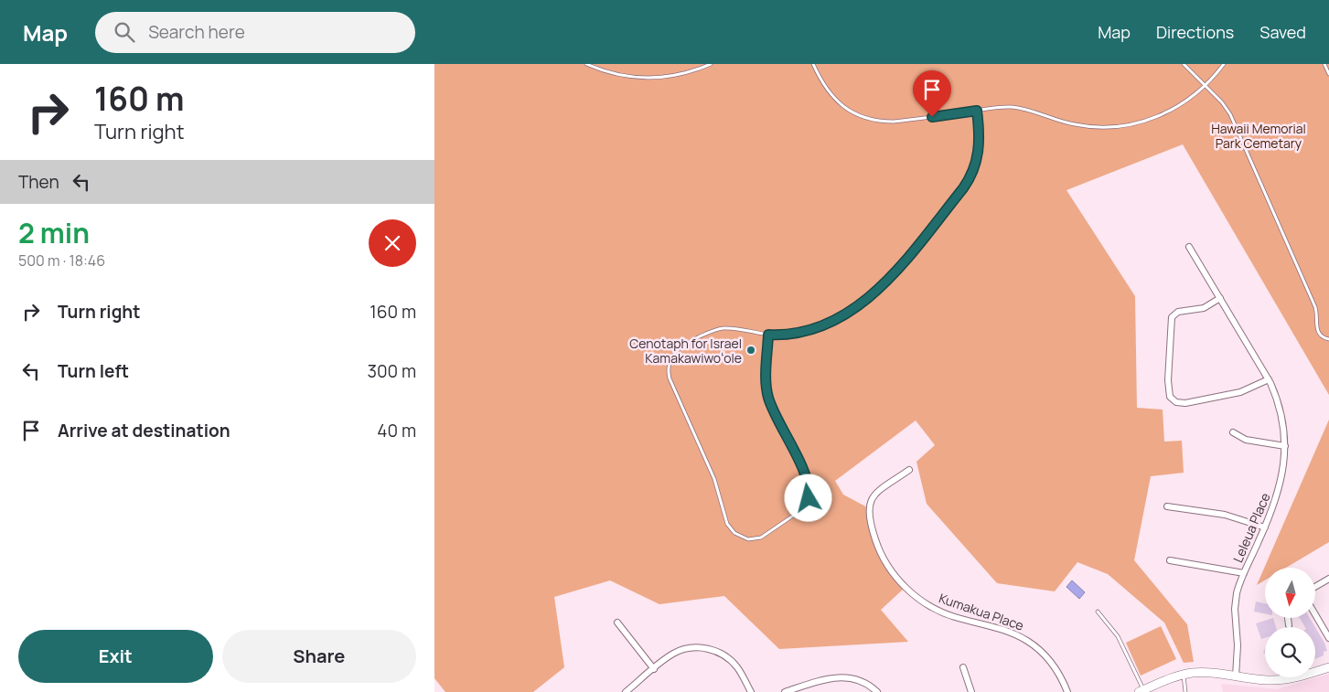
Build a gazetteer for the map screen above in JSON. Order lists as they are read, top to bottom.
{
  "streets": {
    "street": ["Leleua Place", "Kumakua Place"]
  },
  "parks": ["Hawaii Memorial Park Cemetary"],
  "places": ["Cenotaph for Israel Kamakawiwoʻole"],
  "north": "bottom",
  "page": {
    "header": "Map",
    "search": "Search here",
    "nav": ["Map", "Directions", "Saved"],
    "turn": ["160 m", "Turn right"],
    "then": "Then",
    "heading": ["2 min", "500 m · 18:46"],
    "list": [
      {
        "name": "Turn right",
        "value": "160 m"
      },
      {
        "name": "Turn left",
        "value": "300 m"
      },
      {
        "name": "Arrive at destination",
        "value": "40 m"
      }
    ],
    "buttons": ["Exit", "Share"]
  }
}
